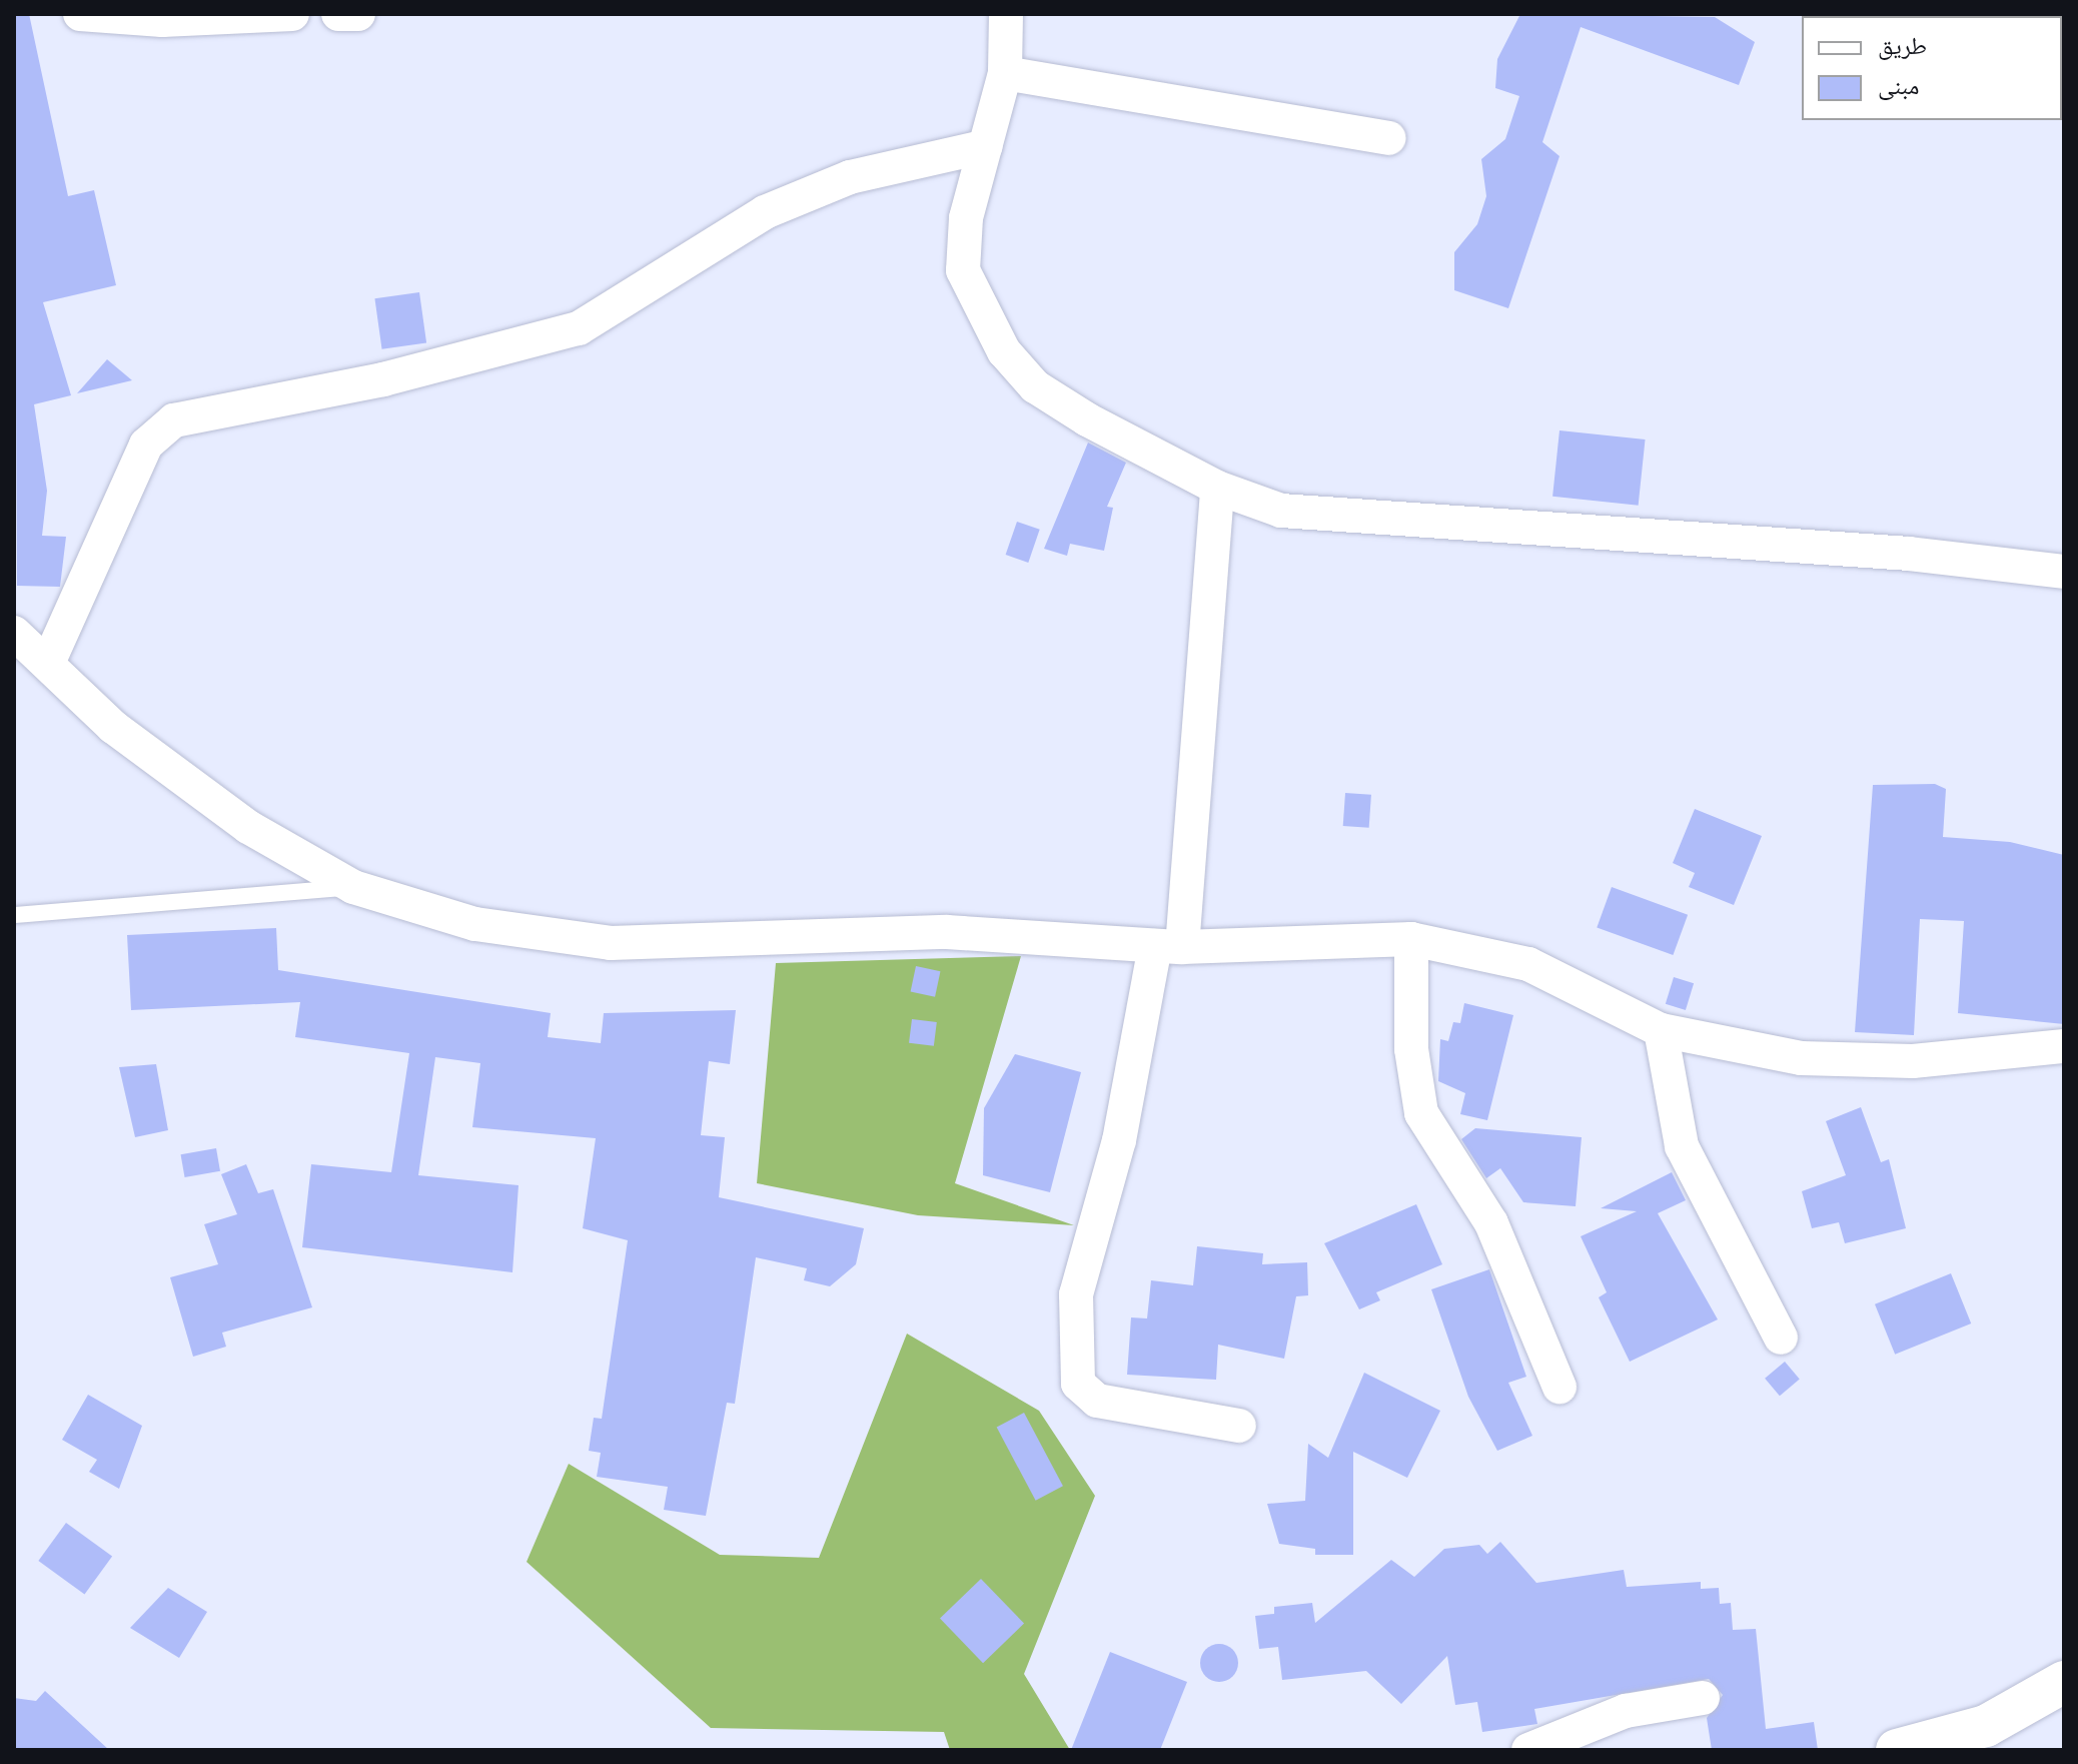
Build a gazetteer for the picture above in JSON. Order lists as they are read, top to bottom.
{
  "legend": ["طريق", "مبنى"]
}
